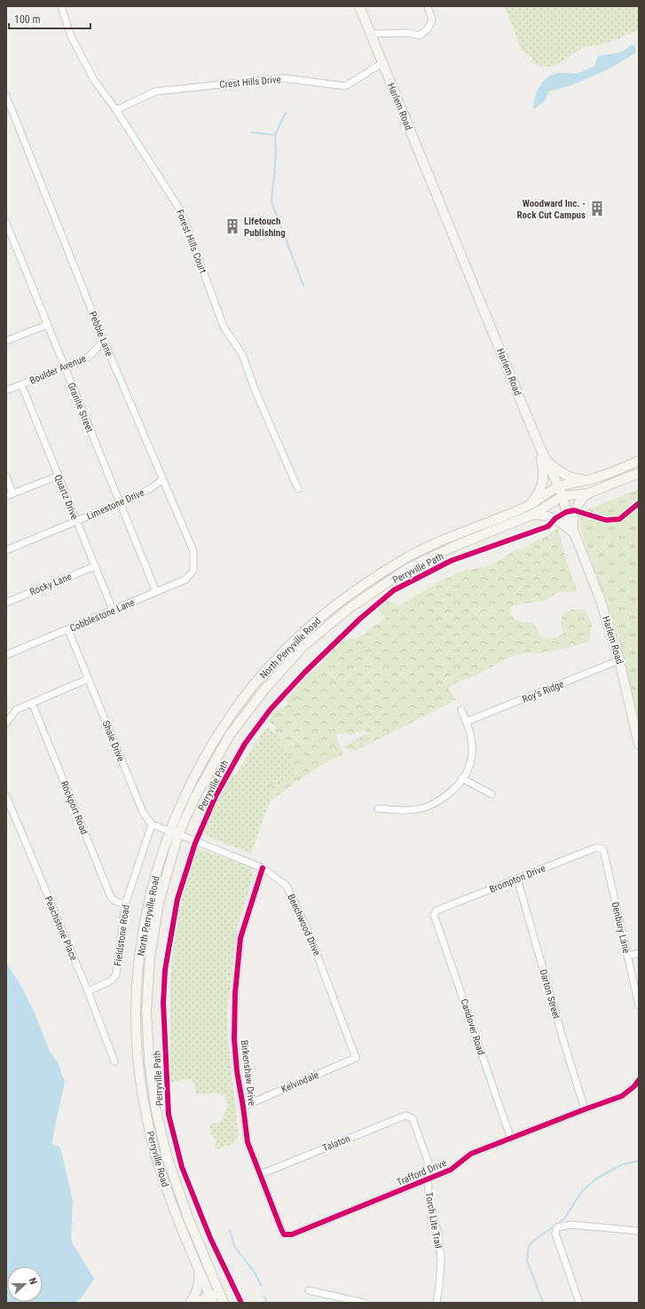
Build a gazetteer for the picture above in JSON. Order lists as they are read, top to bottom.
{
  "streets": {
    "main road": ["Harlem Road", "North Perryville Road", "Perryville Road"],
    "street": [
      "Crest Hills Drive",
      "Forest Hills Court",
      "Pebble Lane",
      "Boulder Avenue",
      "Granite Street",
      "Quartz Drive",
      "Limestone Drive",
      "Rocky Lane",
      "Cobblestone Lane",
      "Roy's Ridge",
      "Shale Drive",
      "Rockport Road",
      "Brompton Drive",
      "Beechwood Drive",
      "Denbury Lane",
      "Peachstone Place",
      "Fieldstone Road",
      "Darton Street",
      "Candover Road",
      "Birkenshaw Drive",
      "Kelvindale",
      "Talaton",
      "Trafford Drive",
      "Torch Lite Trail"
    ],
    "cycle path": ["Perryville Path"]
  },
  "crossings": [
    ["Crest Hills Drive", "Harlem Road"],
    ["Crest Hills Drive", "Forest Hills Court"],
    ["Harlem Road", "North Perryville Road"],
    ["Harlem Road", "Roy's Ridge"],
    ["Pebble Lane", "Boulder Avenue"],
    ["Pebble Lane", "Limestone Drive"],
    ["Pebble Lane", "Cobblestone Lane"],
    ["Boulder Avenue", "Granite Street"],
    ["Boulder Avenue", "Quartz Drive"],
    ["Granite Street", "Limestone Drive"],
    ["Granite Street", "Cobblestone Lane"],
    ["Quartz Drive", "Limestone Drive"],
    ["Quartz Drive", "Rocky Lane"],
    ["Quartz Drive", "Cobblestone Lane"],
    ["Cobblestone Lane", "Shale Drive"],
    ["North Perryville Road", "Beechwood Drive"],
    ["North Perryville Road", "Perryville Road"],
    ["Shale Drive", "Fieldstone Road"],
    ["Rockport Road", "Fieldstone Road"],
    ["Brompton Drive", "Denbury Lane"],
    ["Brompton Drive", "Darton Street"],
    ["Brompton Drive", "Candover Road"],
    ["Beechwood Drive", "Birkenshaw Drive"],
    ["Beechwood Drive", "Kelvindale"],
    ["Peachstone Place", "Fieldstone Road"],
    ["Darton Street", "Trafford Drive"],
    ["Candover Road", "Trafford Drive"],
    ["Birkenshaw Drive", "Kelvindale"],
    ["Birkenshaw Drive", "Talaton"],
    ["Birkenshaw Drive", "Trafford Drive"],
    ["Talaton", "Torch Lite Trail"],
    ["Trafford Drive", "Torch Lite Trail"]
  ],
  "places": {
    "building": ["Woodward Inc. - Rock Cut Campus", "Lifetouch Publishing"]
  },
  "scale_bar": "100 m",
  "north": "right"
}
